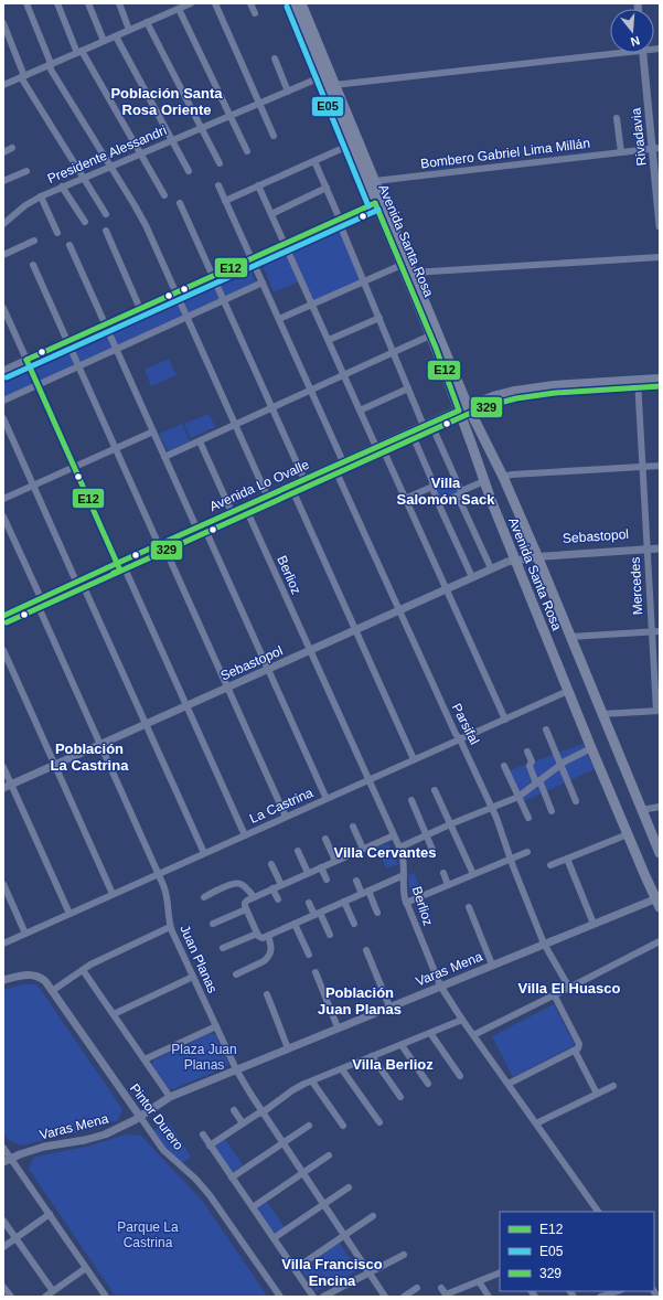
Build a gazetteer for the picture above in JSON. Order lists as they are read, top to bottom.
{
  "streets": {
    "main road": ["Avenida Santa Rosa", "Avenida Lo Ovalle"],
    "street": [
      "Rivadavia",
      "Bombero Gabriel Lima Millán",
      "Presidente Alessandri",
      "Sebastopol",
      "Berlioz",
      "Mercedes",
      "Parsifal",
      "La Castrina",
      "Juan Planas",
      "Varas Mena",
      "Pintor Durero"
    ]
  },
  "crossings": [
    ["Rivadavia", "Bombero Gabriel Lima Millán"],
    ["Bombero Gabriel Lima Millán", "Avenida Santa Rosa"],
    ["Presidente Alessandri", "Avenida Santa Rosa"],
    ["Avenida Santa Rosa", "Avenida Lo Ovalle"],
    ["Avenida Santa Rosa", "Sebastopol"],
    ["Avenida Santa Rosa", "La Castrina"],
    ["Avenida Santa Rosa", "Varas Mena"],
    ["Avenida Lo Ovalle", "Berlioz"],
    ["Avenida Lo Ovalle", "Mercedes"],
    ["Avenida Lo Ovalle", "Parsifal"],
    ["Avenida Lo Ovalle", "Juan Planas"],
    ["Sebastopol", "Berlioz"],
    ["Sebastopol", "Mercedes"],
    ["Sebastopol", "Parsifal"],
    ["Sebastopol", "Juan Planas"],
    ["Berlioz", "La Castrina"],
    ["Berlioz", "Varas Mena"],
    ["Parsifal", "La Castrina"],
    ["Parsifal", "Varas Mena"],
    ["La Castrina", "Juan Planas"],
    ["Juan Planas", "Varas Mena"],
    ["Varas Mena", "Pintor Durero"]
  ],
  "districts": [
    "Población Santa Rosa Oriente",
    "Villa Salomón Sack",
    "Población La Castrina",
    "Villa Cervantes",
    "Villa El Huasco",
    "Población Juan Planas",
    "Villa Berlioz",
    "Villa Francisco Encina"
  ],
  "parks": ["Plaza Juan Planas", "Parque La Castrina"],
  "lines": ["transit line E05", "transit line E12", "transit line 329"],
  "legend": ["E12", "E05", "329"],
  "north": "bottom"
}
